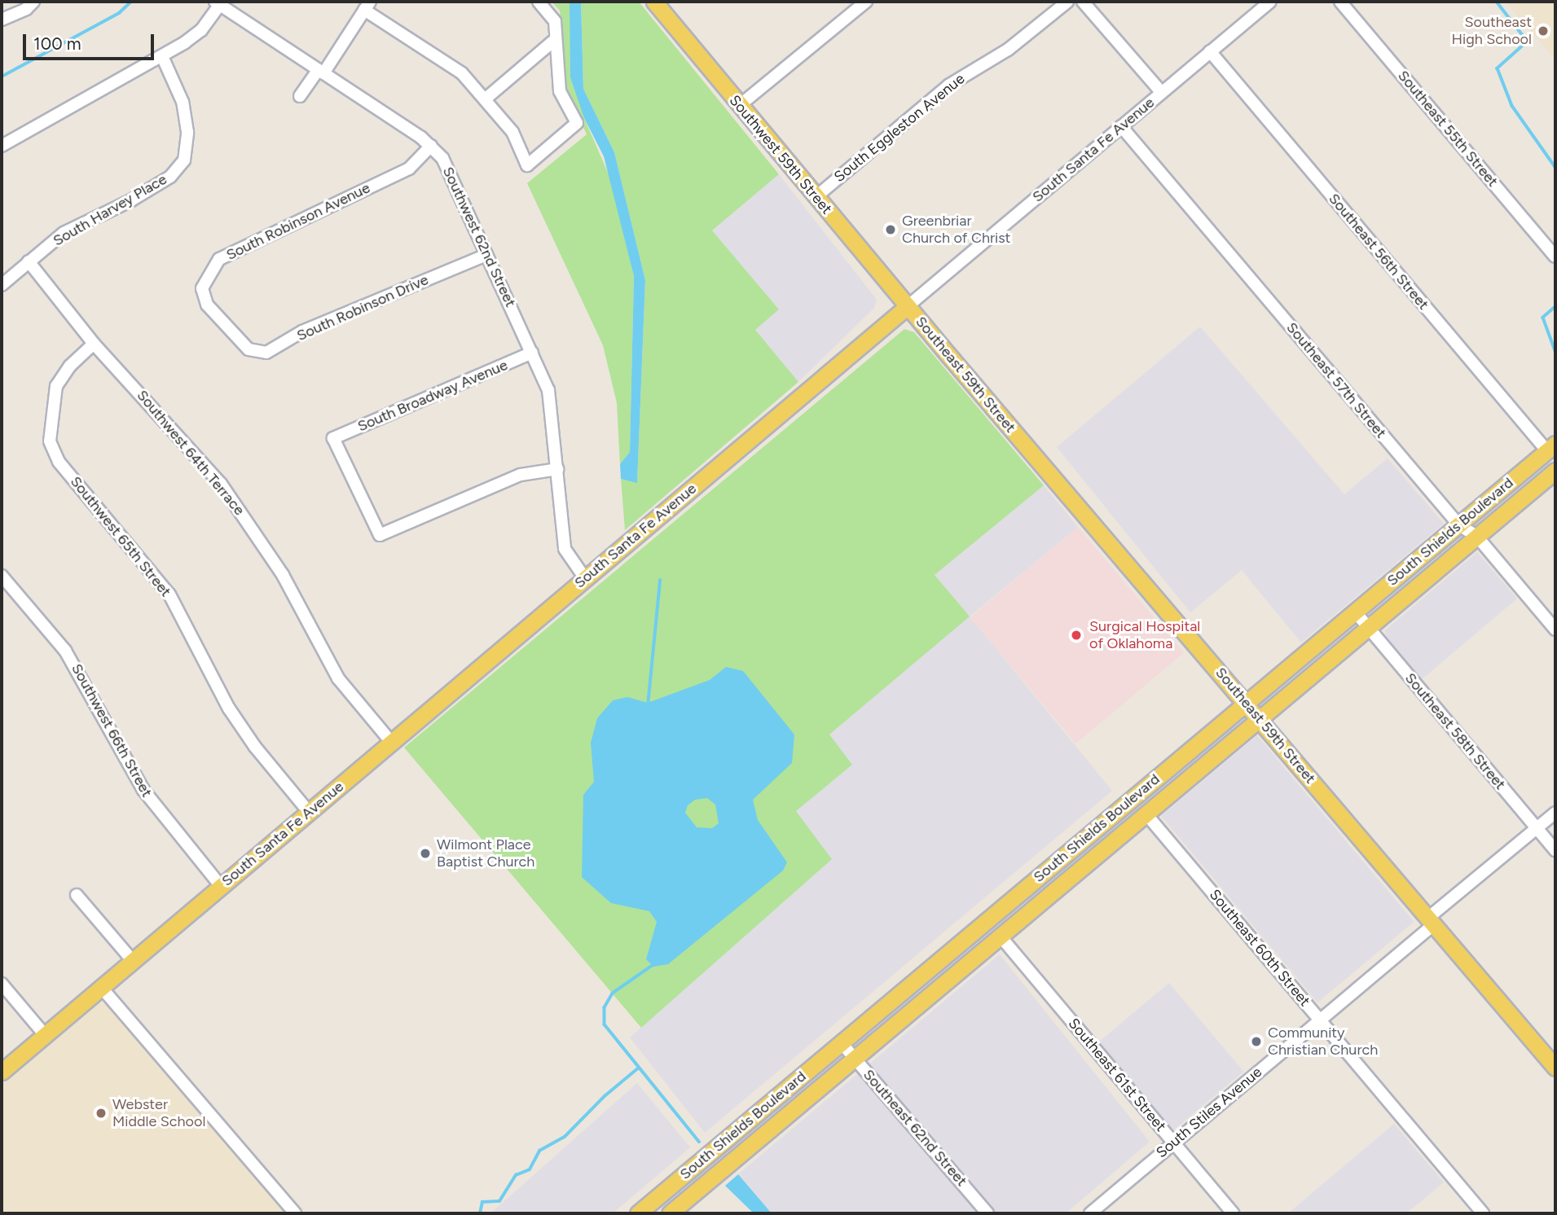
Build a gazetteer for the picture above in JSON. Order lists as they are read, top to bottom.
{
  "streets": {
    "main road": [
      "South Santa Fe Avenue",
      "Southwest 59th Street",
      "Southeast 59th Street",
      "South Shields Boulevard"
    ],
    "street": [
      "South Eggleston Avenue",
      "Southeast 55th Street",
      "South Harvey Place",
      "South Robinson Avenue",
      "Southwest 62nd Street",
      "Southeast 56th Street",
      "South Robinson Drive",
      "Southeast 57th Street",
      "South Broadway Avenue",
      "Southwest 64th Terrace",
      "Southwest 65th Street",
      "Southwest 66th Street",
      "Southeast 58th Street",
      "Southeast 60th Street",
      "Southeast 61st Street",
      "South Stiles Avenue",
      "Southeast 62nd Street"
    ]
  },
  "crossings": [
    ["South Eggleston Avenue", "Southwest 59th Street"],
    ["South Santa Fe Avenue", "Southwest 59th Street"],
    ["South Santa Fe Avenue", "Southwest 62nd Street"],
    ["South Santa Fe Avenue", "Southeast 56th Street"],
    ["South Santa Fe Avenue", "Southeast 59th Street"],
    ["South Santa Fe Avenue", "Southeast 57th Street"],
    ["South Santa Fe Avenue", "Southwest 64th Terrace"],
    ["South Santa Fe Avenue", "Southwest 65th Street"],
    ["South Santa Fe Avenue", "Southwest 66th Street"],
    ["Southwest 59th Street", "Southeast 59th Street"],
    ["South Harvey Place", "Southwest 64th Terrace"],
    ["South Robinson Avenue", "Southwest 62nd Street"],
    ["South Robinson Avenue", "South Robinson Drive"],
    ["Southwest 62nd Street", "South Robinson Drive"],
    ["Southwest 62nd Street", "South Broadway Avenue"],
    ["Southeast 56th Street", "South Shields Boulevard"],
    ["Southeast 59th Street", "South Shields Boulevard"],
    ["Southeast 59th Street", "South Stiles Avenue"],
    ["Southeast 57th Street", "South Shields Boulevard"],
    ["Southwest 64th Terrace", "Southwest 65th Street"],
    ["South Shields Boulevard", "Southeast 58th Street"],
    ["South Shields Boulevard", "Southeast 60th Street"],
    ["South Shields Boulevard", "Southeast 61st Street"],
    ["South Shields Boulevard", "Southeast 62nd Street"],
    ["Southeast 58th Street", "South Stiles Avenue"],
    ["Southeast 60th Street", "South Stiles Avenue"],
    ["Southeast 61st Street", "South Stiles Avenue"]
  ],
  "places": [
    "Southeast High School",
    "Greenbriar Church of Christ",
    "Surgical Hospital of Oklahoma",
    "Wilmont Place Baptist Church",
    "Community Christian Church",
    "Webster Middle School"
  ],
  "scale_bar": "100 m"
}
